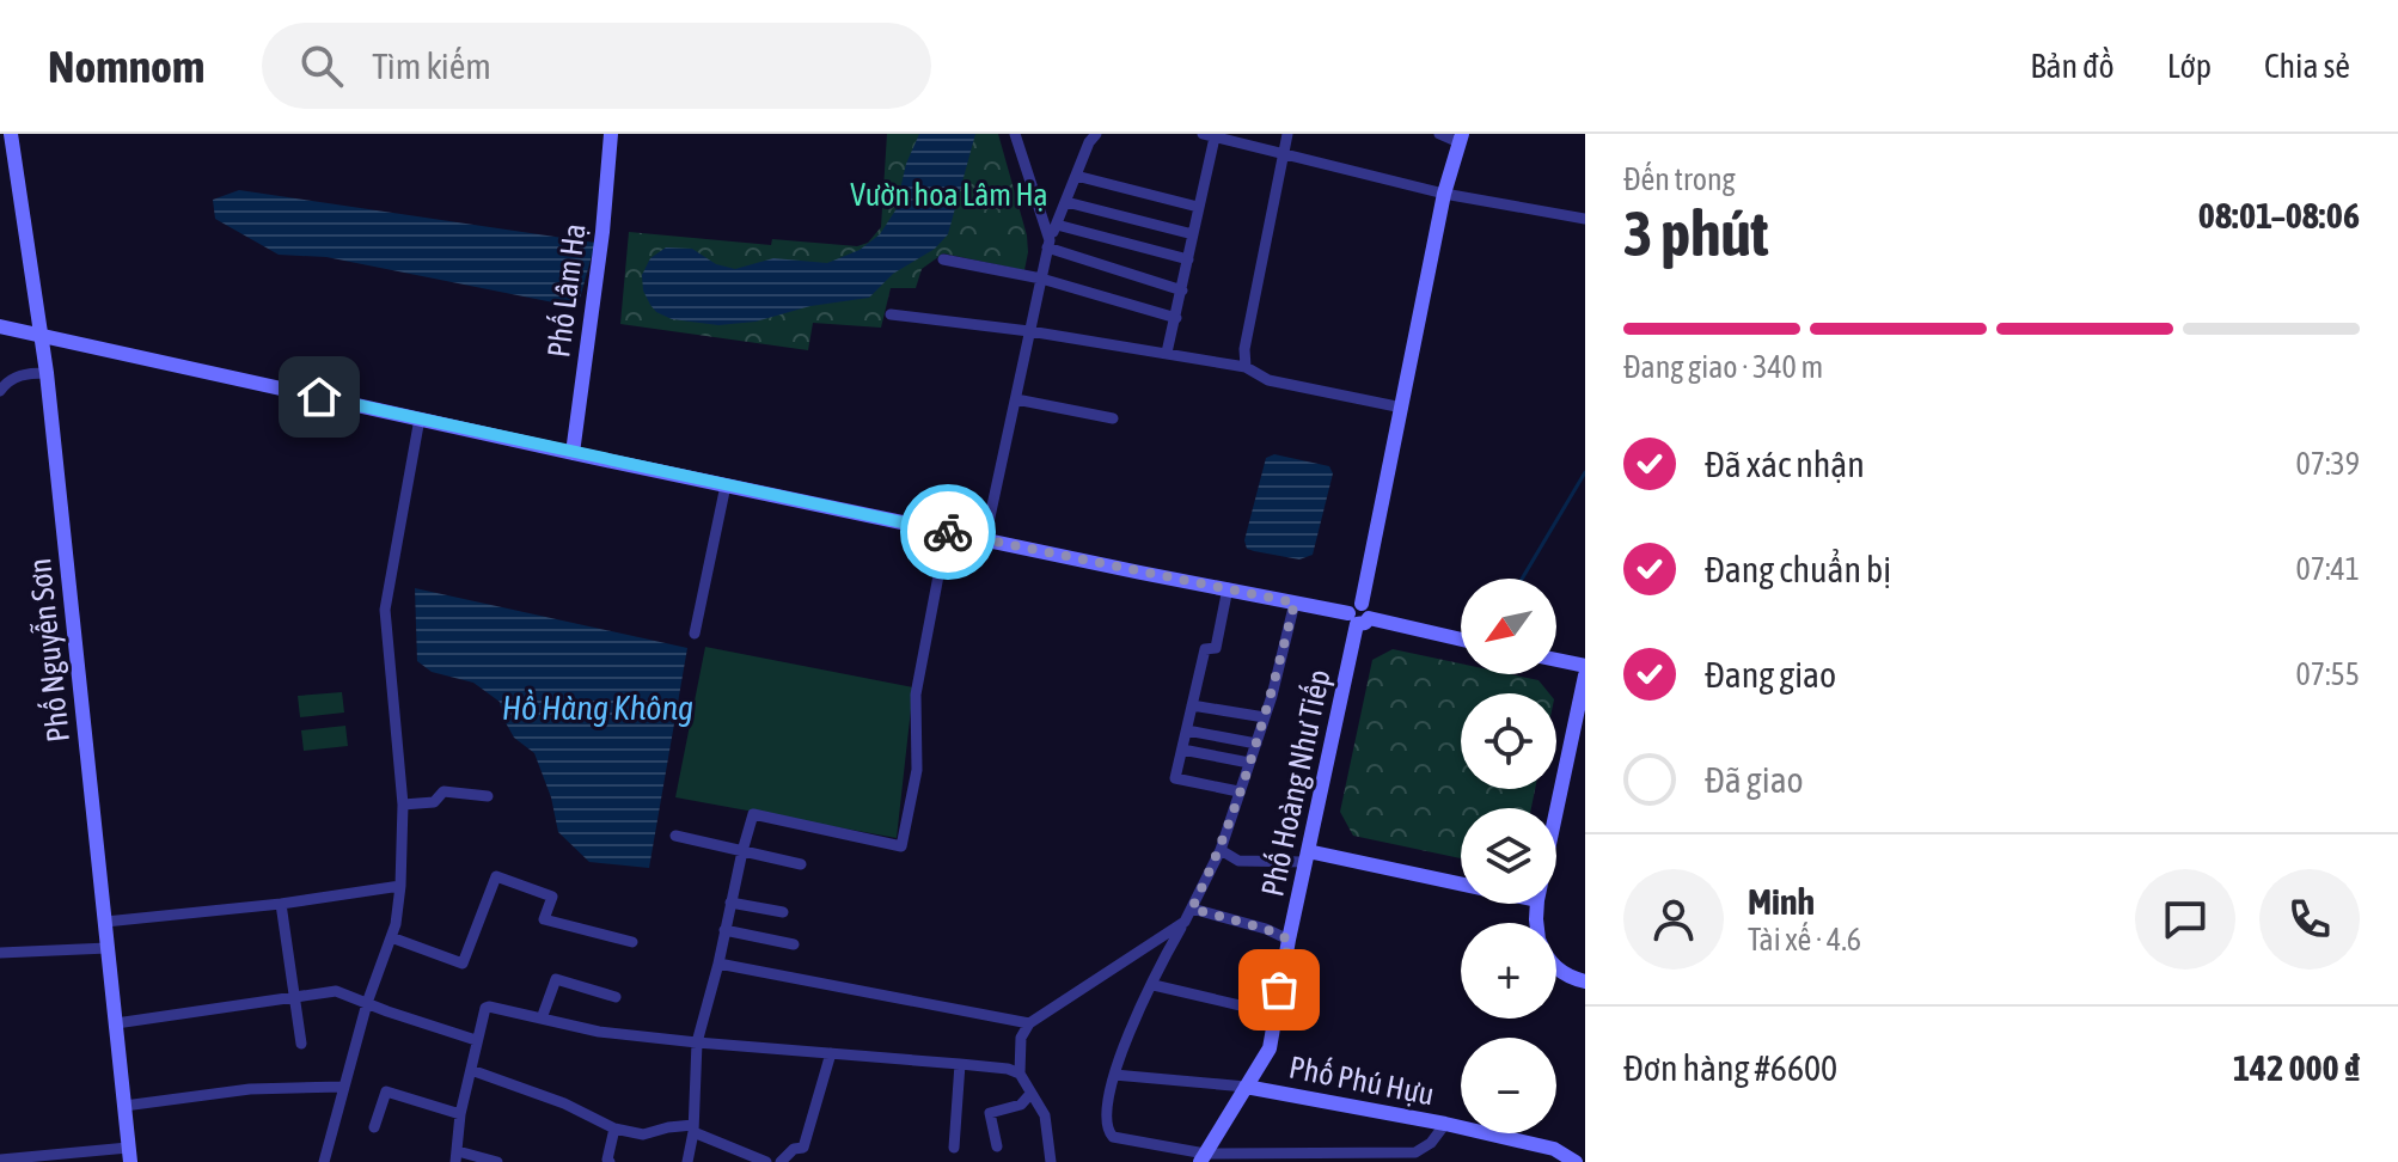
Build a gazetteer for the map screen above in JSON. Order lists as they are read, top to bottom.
{
  "streets": {
    "street": [
      "Phố Lâm Hạ",
      "Phố Nguyễn Sơn",
      "Phố Hoàng Như Tiếp",
      "Phố Phú Hựu"
    ]
  },
  "crossings": [
    ["Phố Hoàng Như Tiếp", "Phố Phú Hựu"]
  ],
  "water": ["Hồ Hàng Không"],
  "parks": ["Vườn hoa Lâm Hạ"],
  "north": "bottom left",
  "page": {
    "header": "Nomnom",
    "search": "Tìm kiếm",
    "nav": ["Bản đồ", "Lớp", "Chia sẻ"],
    "heading": ["3 phút", "Đến trong", "08:01–08:06"],
    "panel": [
      "Minh",
      "Tài xế · 4.6",
      "Đơn hàng #6600",
      "142 000 ₫"
    ],
    "bar": "Đang giao · 340 m",
    "list": [
      ["Đã xác nhận", "07:39"],
      ["Đang chuẩn bị", "07:41"],
      ["Đang giao", "07:55"],
      "Đã giao"
    ],
    "map_buttons": ["+", "−"]
  }
}
